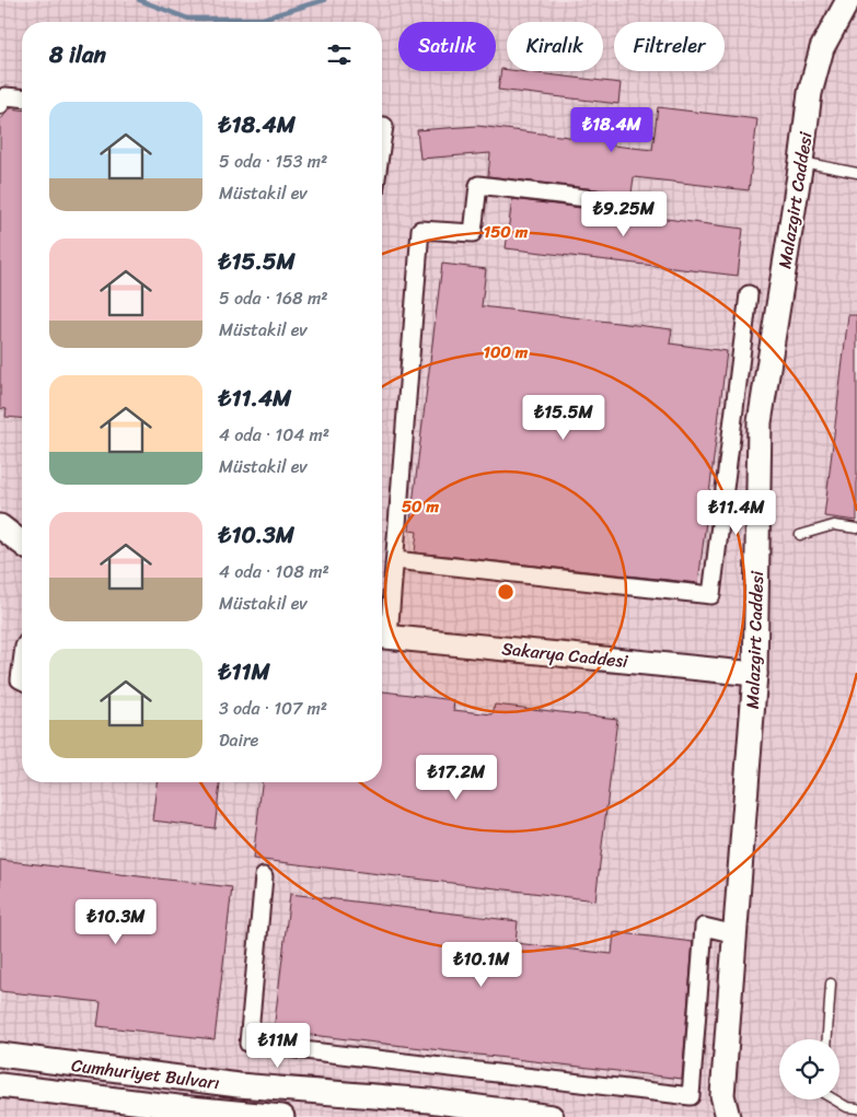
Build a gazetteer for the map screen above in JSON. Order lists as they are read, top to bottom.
{
  "streets": {
    "main road": ["Malazgirt Caddesi", "Sakarya Caddesi", "Cumhuriyet Bulvarı"]
  },
  "crossings": [
    ["Malazgirt Caddesi", "Sakarya Caddesi"]
  ],
  "page": {
    "chip": ["Satılık", "Kiralık", "Filtreler"],
    "heading": "8 ilan",
    "list": [
      {
        "name": "₺18.4M",
        "note": "5 oda · 153 m² · Müstakil ev"
      },
      {
        "name": "₺15.5M",
        "note": "5 oda · 168 m² · Müstakil ev"
      },
      {
        "name": "₺11.4M",
        "note": "4 oda · 104 m² · Müstakil ev"
      },
      {
        "name": "₺10.3M",
        "note": "4 oda · 108 m² · Müstakil ev"
      },
      {
        "name": "₺11M",
        "note": "3 oda · 107 m² · Daire"
      }
    ],
    "price": [
      "₺18.4M",
      "₺9.25M",
      "₺15.5M",
      "₺11.4M",
      "₺17.2M",
      "₺10.3M",
      "₺10.1M",
      "₺11M"
    ]
  },
  "rings": ["150 m", "100 m", "50 m"]
}
